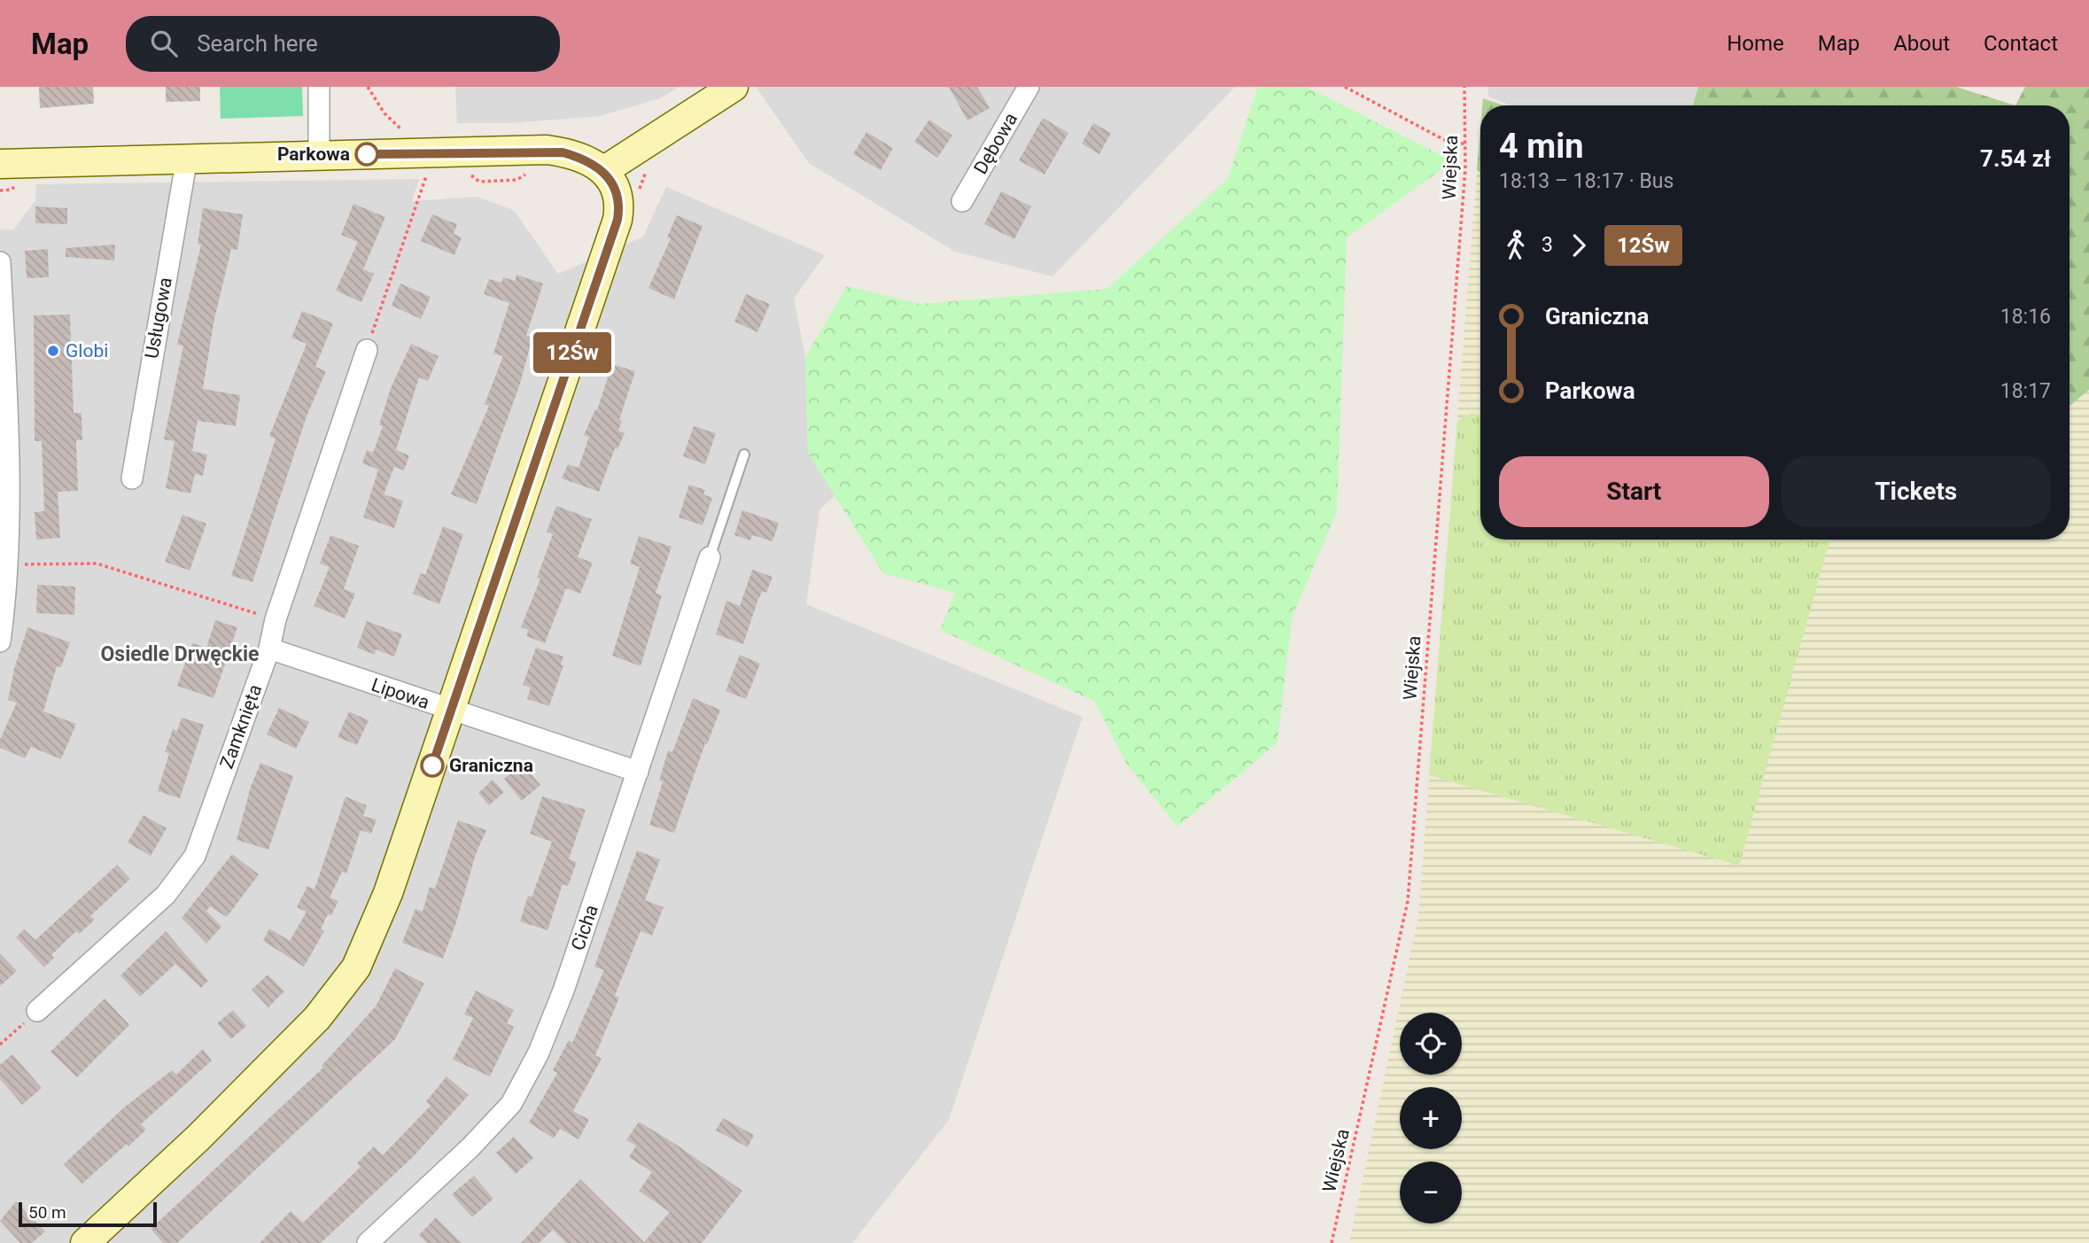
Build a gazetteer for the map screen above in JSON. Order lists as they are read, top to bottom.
{
  "streets": {
    "street": [
      "Dębowa",
      "Usługowa",
      "Lipowa",
      "Zamknięta",
      "Cicha"
    ],
    "path": ["Wiejska"]
  },
  "crossings": [
    ["Lipowa", "Zamknięta"],
    ["Lipowa", "Cicha"]
  ],
  "districts": ["Osiedle Drwęckie"],
  "places": ["Parkowa", "Globi", "Graniczna"],
  "lines": ["bus line 12Św"],
  "scale_bar": "50 m",
  "page": {
    "header": "Map",
    "search": "Search here",
    "nav": [
      "Home",
      "Map",
      "About",
      "Contact"
    ],
    "on_map": "12Św",
    "heading": ["4 min", "18:13 – 18:17 · Bus", "7.54 zł"],
    "legs": ["3", "12Św"],
    "list": [
      {
        "name": "Graniczna",
        "value": "18:16"
      },
      {
        "name": "Parkowa",
        "value": "18:17"
      }
    ],
    "buttons": ["Start", "Tickets"],
    "map_buttons": ["+", "−"],
    "scale": "50 m"
  }
}
